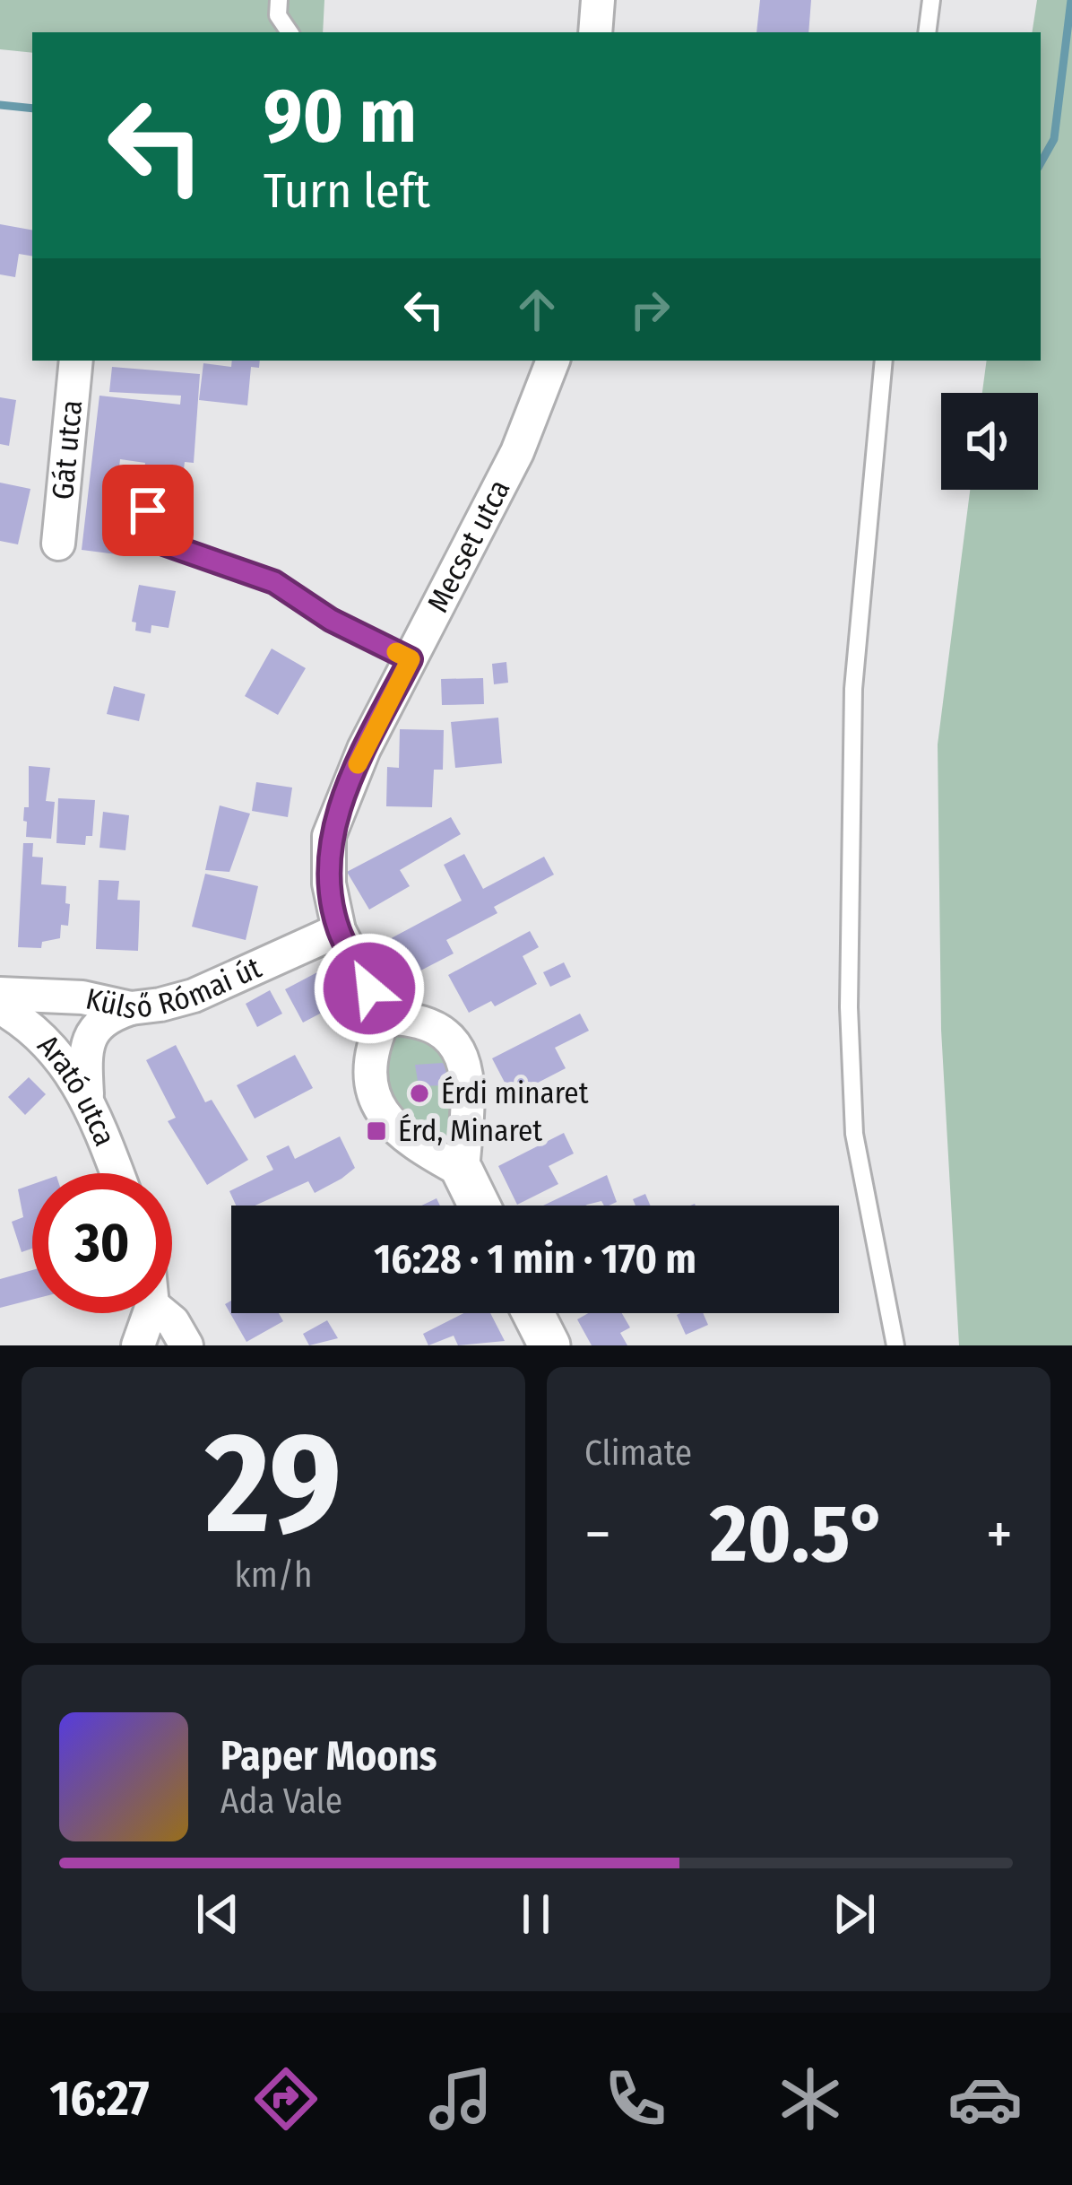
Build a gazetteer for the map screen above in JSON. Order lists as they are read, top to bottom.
{
  "streets": {
    "street": [
      "Gát utca",
      "Mecset utca",
      "Külső Római út",
      "Arató utca"
    ]
  },
  "crossings": [
    ["Mecset utca", "Külső Római út"]
  ],
  "places": {
    "other": ["Érdi minaret"],
    "transit": ["Érd, Minaret"]
  },
  "page": {
    "turn": ["90 m", "Turn left"],
    "limit": "30",
    "trip": "16:28 · 1 min · 170 m",
    "tile": [
      ["29", "km/h"],
      "Climate"
    ],
    "heat": ["−", "20.5°", "+"],
    "song": ["Paper Moons", "Ada Vale"],
    "tabs": "16:27"
  }
}
